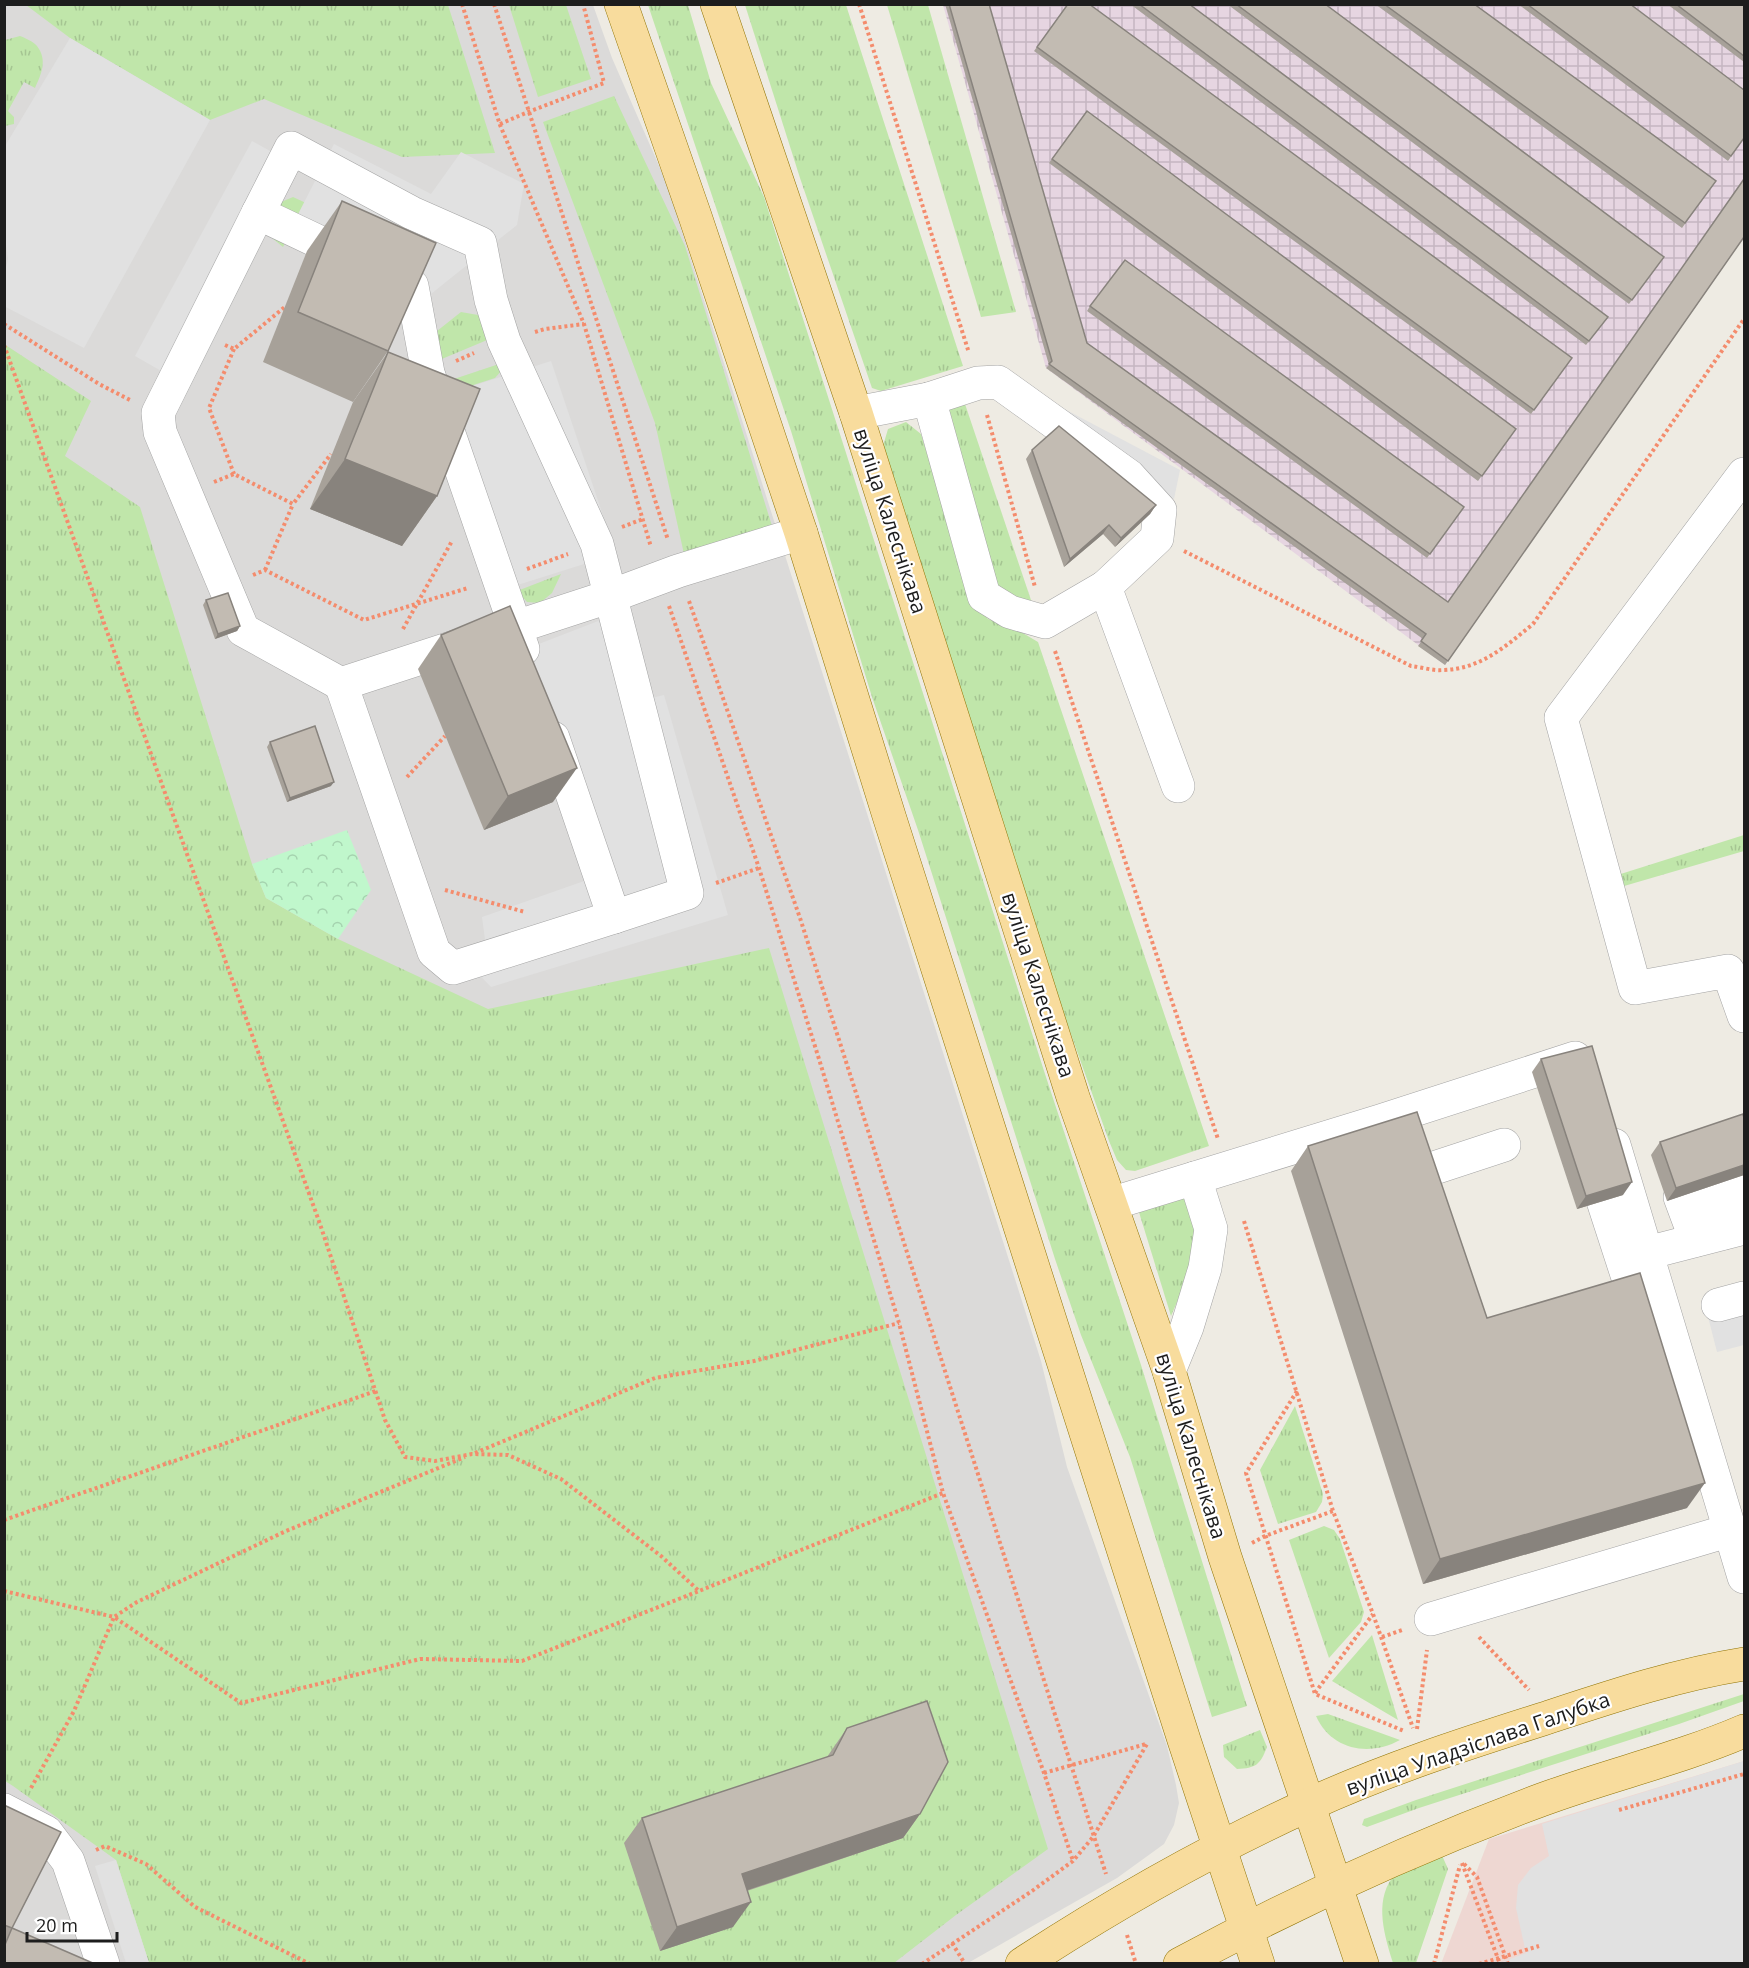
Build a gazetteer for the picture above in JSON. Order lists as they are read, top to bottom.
{
  "streets": {
    "main road": ["вуліца Калеснікава", "вуліца Уладзіслава Галубка"]
  },
  "crossings": [
    ["вуліца Калеснікава", "вуліца Уладзіслава Галубка"]
  ],
  "scale_bar": "20 m"
}
